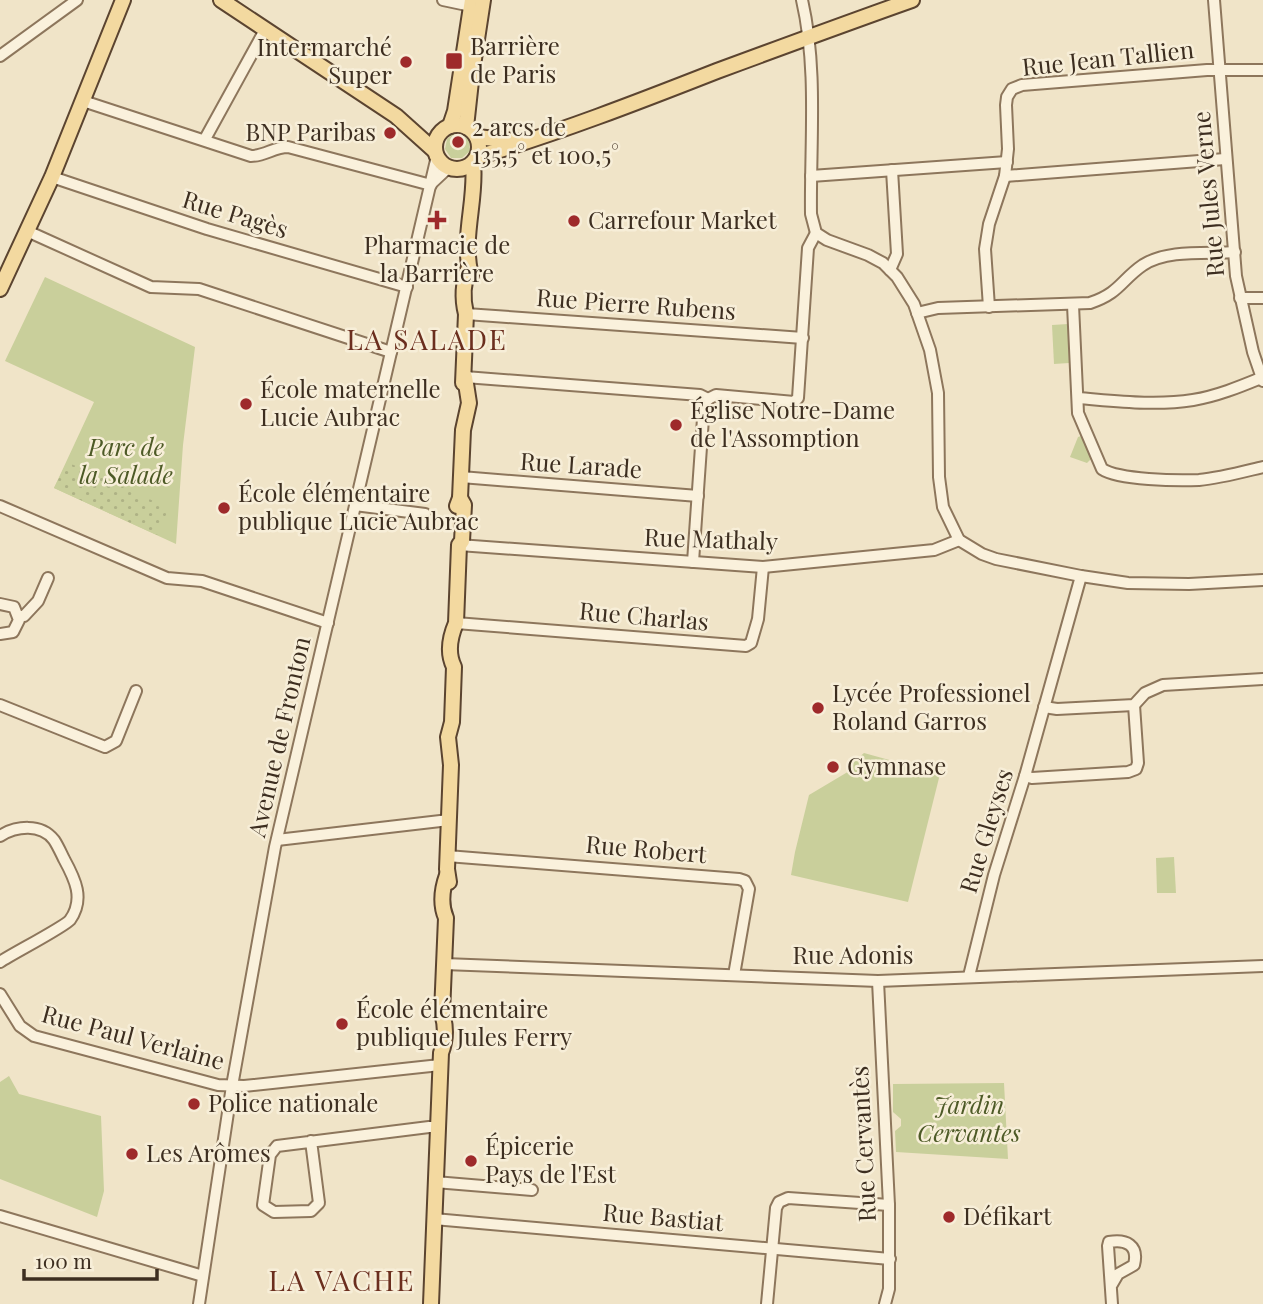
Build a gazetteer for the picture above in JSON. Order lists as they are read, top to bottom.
{
  "streets": {
    "street": [
      "Rue Jean Tallien",
      "Rue Jules Verne",
      "Rue Pagès",
      "Rue Pierre Rubens",
      "Rue Larade",
      "Rue Mathaly",
      "Rue Charlas",
      "Avenue de Fronton",
      "Rue Gleyses",
      "Rue Robert",
      "Rue Adonis",
      "Rue Paul Verlaine",
      "Rue Cervantès",
      "Rue Bastiat"
    ]
  },
  "crossings": [
    ["Rue Jean Tallien", "Rue Jules Verne"],
    ["Rue Pagès", "Avenue de Fronton"],
    ["Rue Mathaly", "Rue Charlas"],
    ["Avenue de Fronton", "Rue Paul Verlaine"],
    ["Rue Gleyses", "Rue Adonis"],
    ["Rue Robert", "Rue Adonis"],
    ["Rue Adonis", "Rue Cervantès"],
    ["Rue Cervantès", "Rue Bastiat"]
  ],
  "districts": ["LA SALADE", "LA VACHE"],
  "parks": ["Parc de la Salade", "Jardin Cervantes"],
  "places": {
    "transit": ["Barrière de Paris"],
    "other": [
      "Intermarché Super",
      "BNP Paribas",
      "2 arcs de 135,5° et 100,5°",
      "Carrefour Market",
      "École maternelle Lucie Aubrac",
      "Église Notre-Dame de l'Assomption",
      "École élémentaire publique Lucie Aubrac",
      "Lycée Professionel Roland Garros",
      "Gymnase",
      "École élémentaire publique Jules Ferry",
      "Police nationale",
      "Les Arômes",
      "Épicerie Pays de l'Est",
      "Défikart"
    ],
    "health": ["Pharmacie de la Barrière"]
  },
  "scale_bar": "100 m"
}
